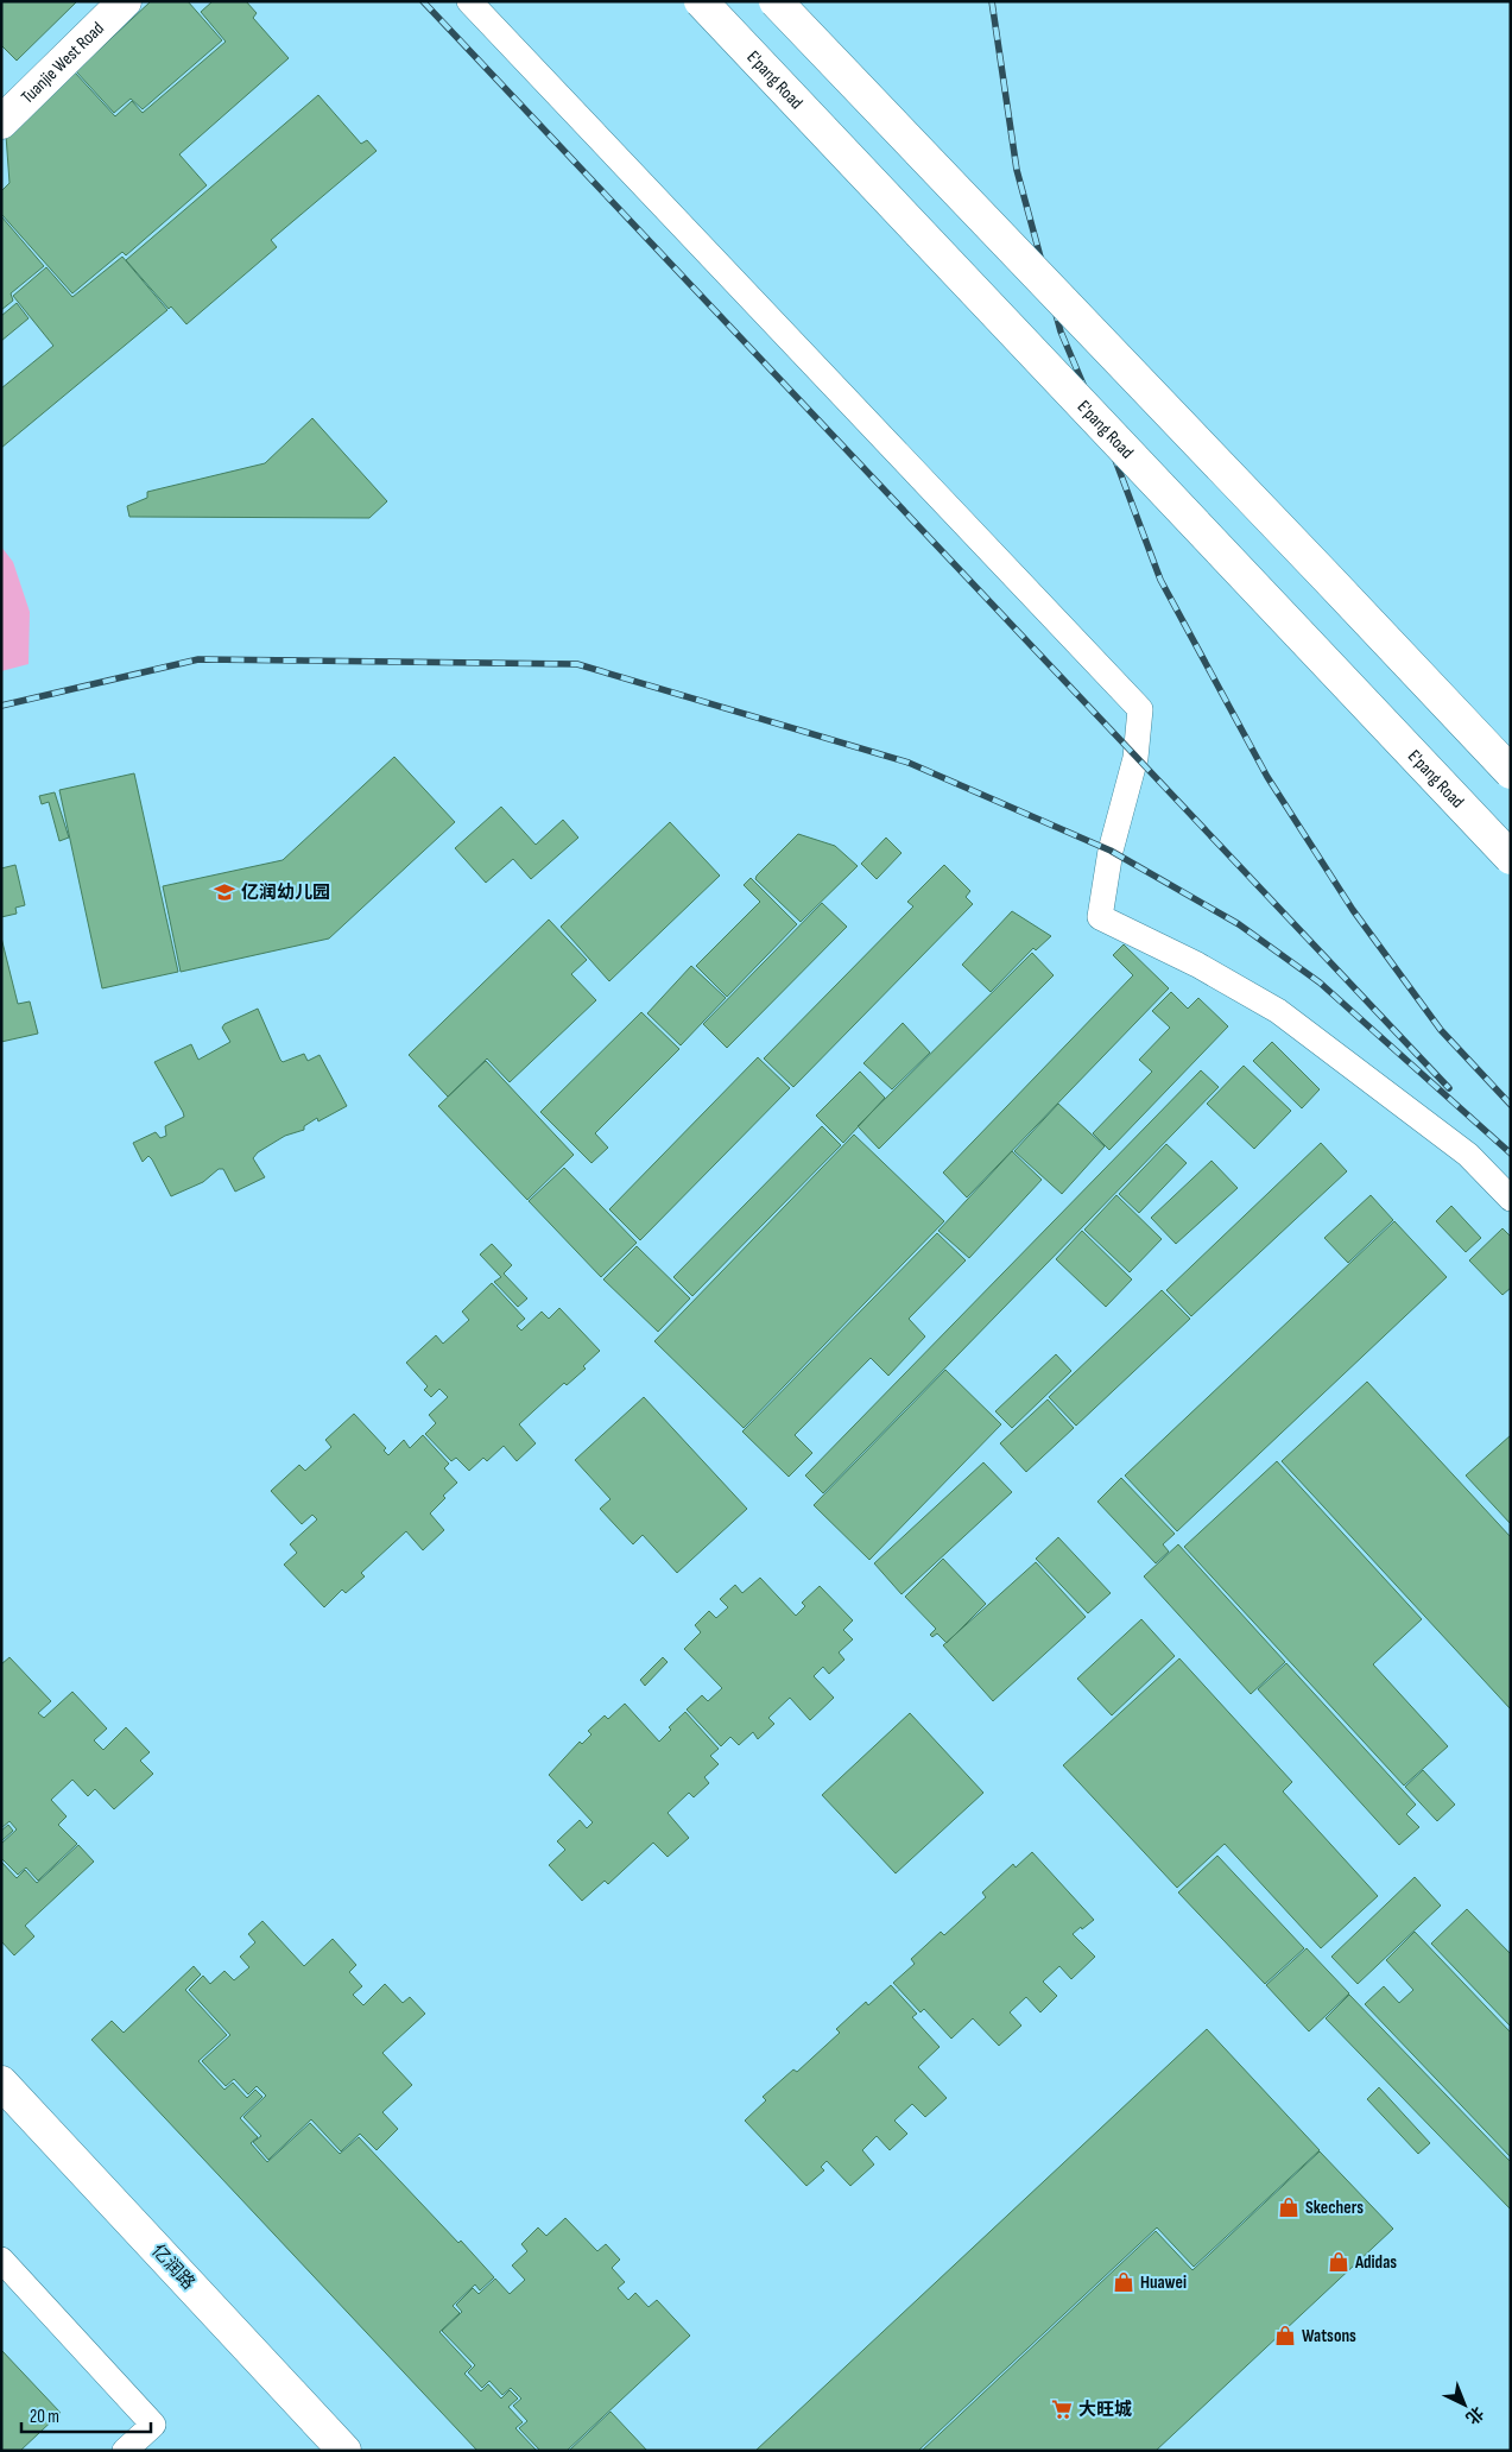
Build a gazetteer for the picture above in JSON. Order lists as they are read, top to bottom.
{
  "streets": {
    "main road": ["Tuanjie West Road", "E'pang Road", "亿润路"]
  },
  "places": {
    "school or university": ["亿润幼儿园"],
    "shop": [
      "Skechers",
      "Adidas",
      "Huawei",
      "Watsons"
    ],
    "supermarket": ["大旺城"]
  },
  "scale_bar": "20 m",
  "north": "bottom right"
}
